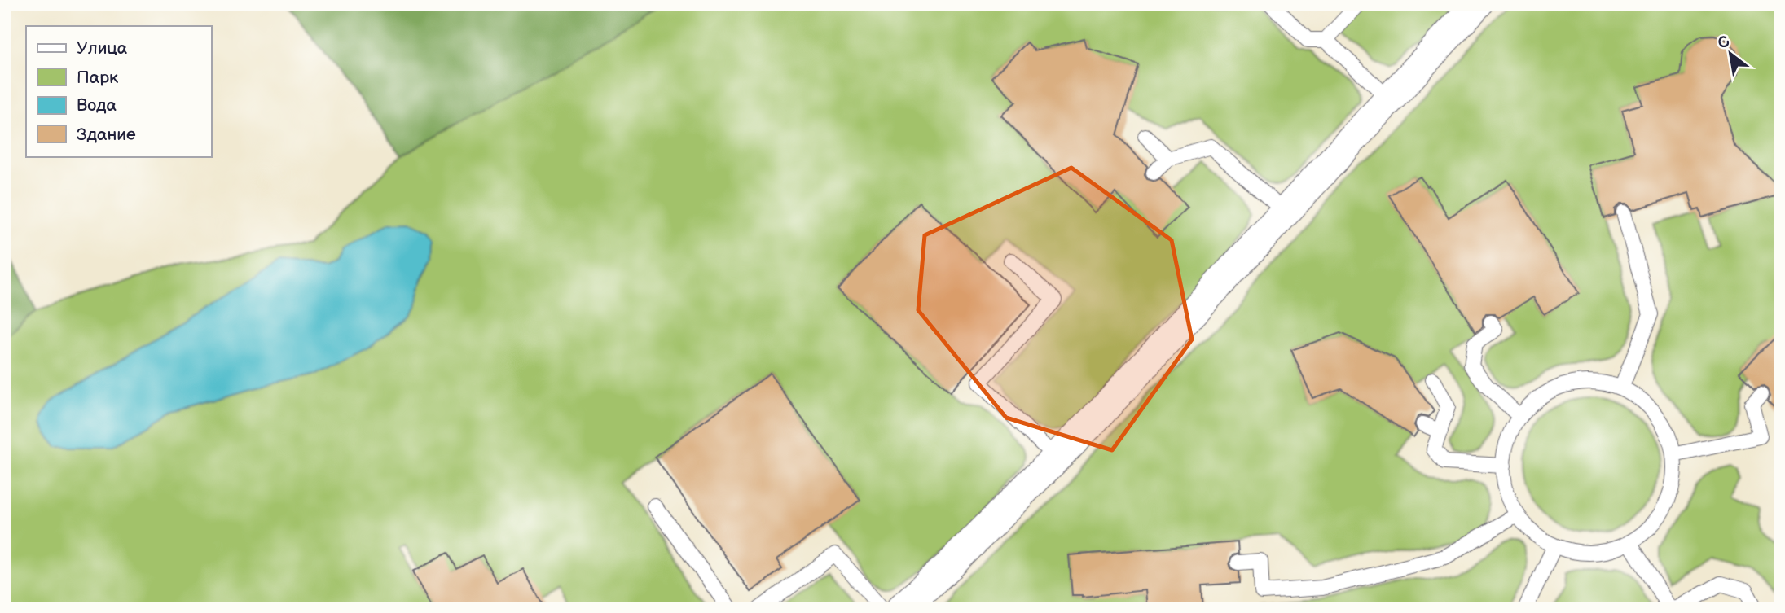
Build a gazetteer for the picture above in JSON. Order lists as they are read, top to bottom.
{
  "legend": [
    "Улица",
    "Парк",
    "Вода",
    "Здание"
  ],
  "north": "top left"
}
